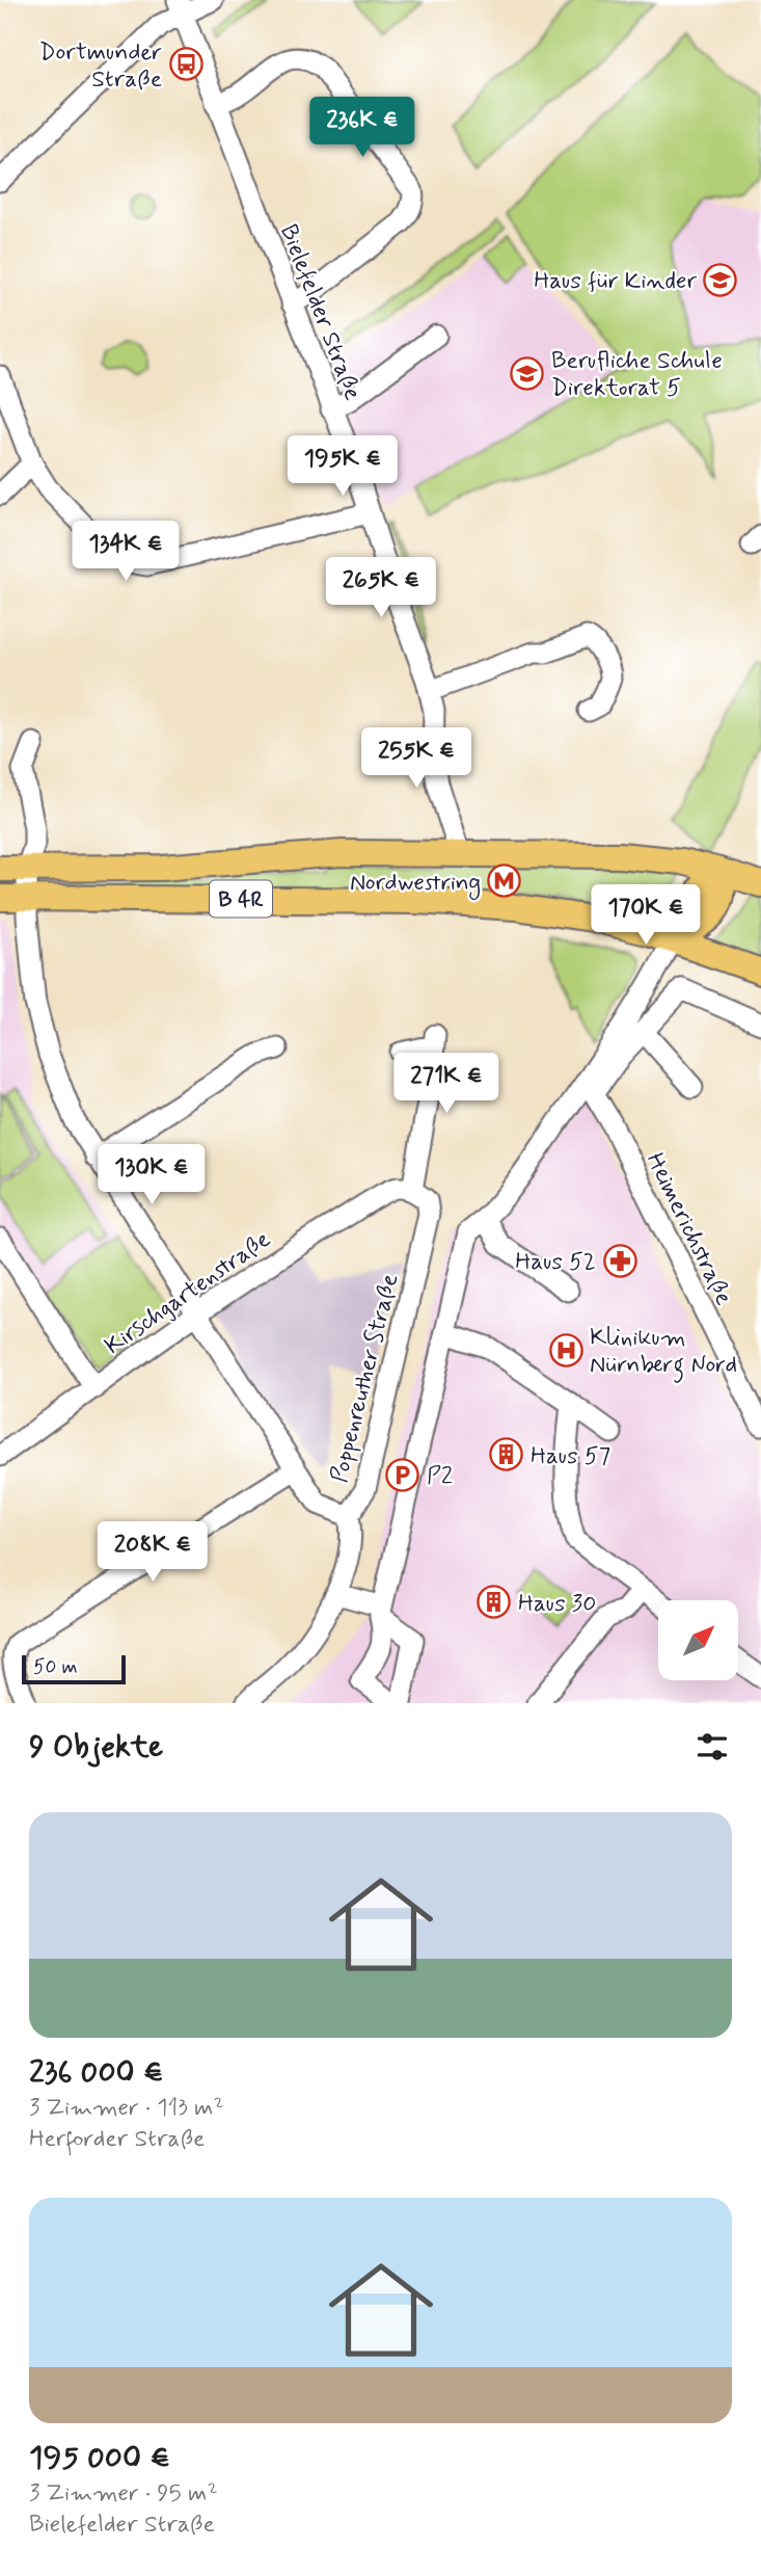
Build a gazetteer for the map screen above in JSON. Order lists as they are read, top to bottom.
{
  "streets": {
    "main road": ["B 4R"],
    "street": [
      "Bielefelder Straße",
      "Heimerichstraße",
      "Kirschgartenstraße",
      "Poppenreuther Straße"
    ]
  },
  "crossings": [
    ["Bielefelder Straße", "B 4R"],
    ["Kirschgartenstraße", "Poppenreuther Straße"]
  ],
  "places": {
    "bus stop": ["Dortmunder Straße"],
    "school or university": ["Haus für Kinder", "Berufliche Schule Direktorat 5"],
    "metro station": ["Nordwestring"],
    "pharmacy": ["Haus 52"],
    "hospital": ["Klinikum Nürnberg Nord"],
    "building": ["Haus 57", "Haus 30"],
    "parking": ["P2"]
  },
  "scale_bar": "50 m",
  "north": "top right",
  "page": {
    "price": [
      "236K €",
      "195K €",
      "134K €",
      "265K €",
      "255K €",
      "170K €",
      "271K €",
      "130K €",
      "208K €"
    ],
    "scale": "50 m",
    "heading": "9 Objekte",
    "list": [
      {
        "name": "236 000 €",
        "note": "3 Zimmer · 113 m² · Herforder Straße"
      },
      {
        "name": "195 000 €",
        "note": "3 Zimmer · 95 m² · Bielefelder Straße"
      }
    ]
  }
}
